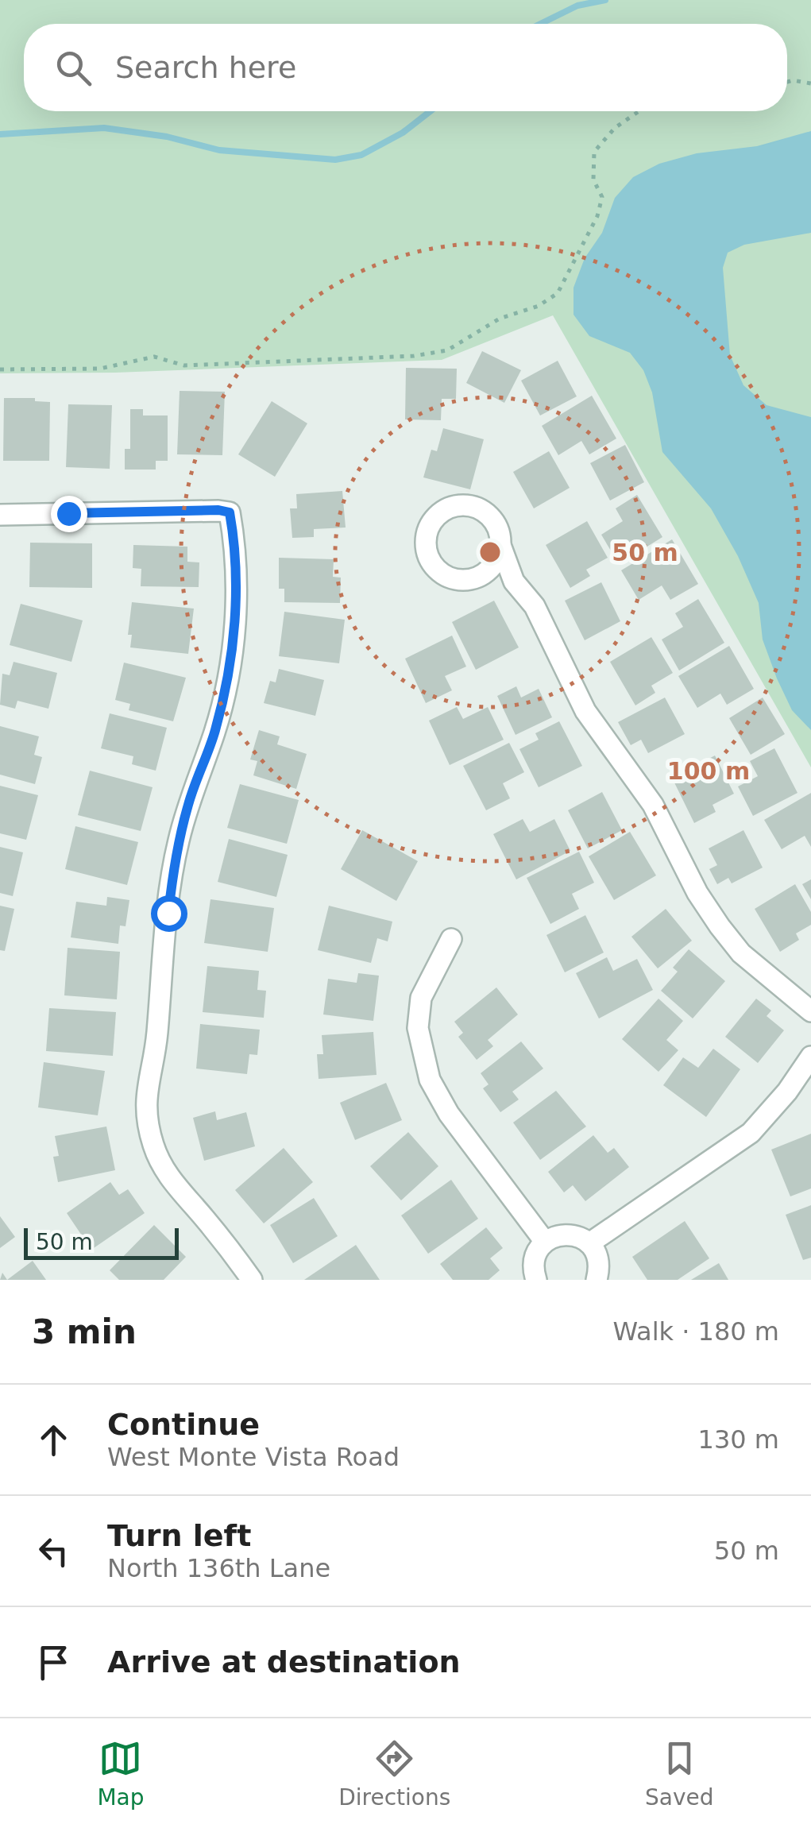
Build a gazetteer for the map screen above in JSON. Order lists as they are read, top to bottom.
{
  "scale_bar": "50 m",
  "page": {
    "search": "Search here",
    "scale": "50 m",
    "heading": ["3 min", "Walk · 180 m"],
    "list": [
      ["Continue", "West Monte Vista Road", "130 m"],
      ["Turn left", "North 136th Lane", "50 m"],
      "Arrive at destination"
    ],
    "nav": ["Map", "Directions", "Saved"]
  },
  "rings": ["50 m", "100 m"]
}
